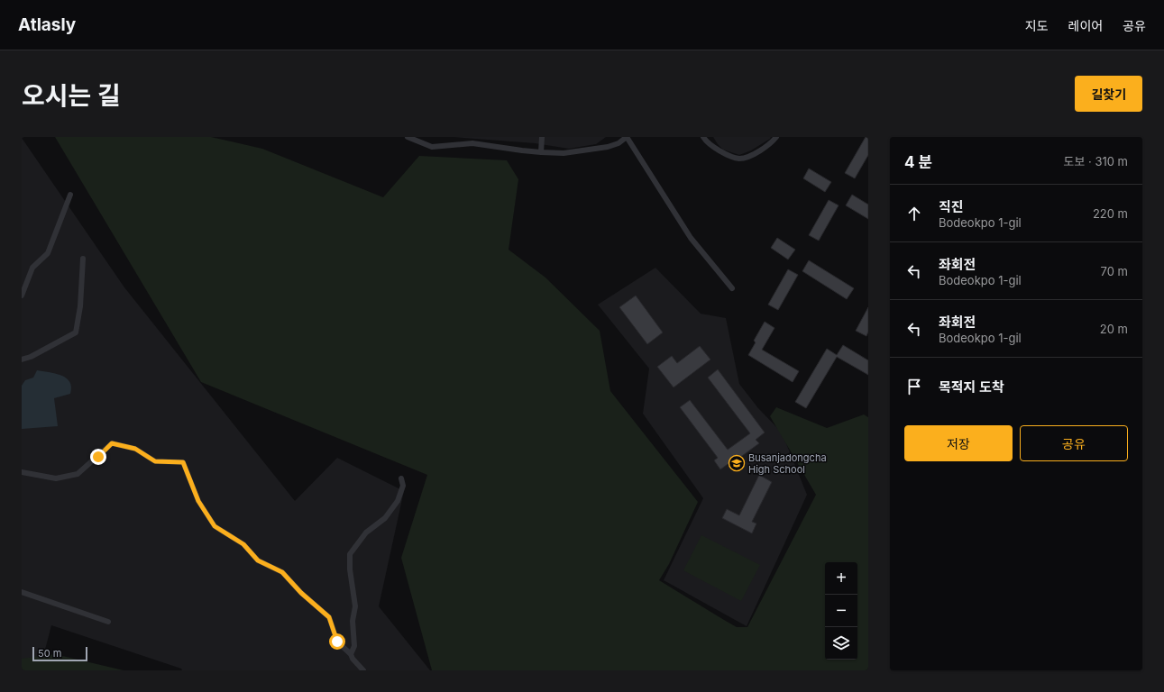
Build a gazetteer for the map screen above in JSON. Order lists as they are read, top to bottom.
{
  "places": {
    "school or university": ["Busanjadongcha High School"]
  },
  "scale_bar": "50 m",
  "page": {
    "header": "Atlasly",
    "nav": ["지도", "레이어", "공유"],
    "title": "오시는 길",
    "buttons": [
      "길찾기",
      ["저장", "공유"]
    ],
    "heading": ["4 분", "도보 · 310 m"],
    "list": [
      ["직진", "Bodeokpo 1-gil", "220 m"],
      ["좌회전", "Bodeokpo 1-gil", "70 m"],
      ["좌회전", "Bodeokpo 1-gil", "20 m"],
      "목적지 도착"
    ],
    "map_buttons": ["+", "−"],
    "scale": "50 m"
  }
}
